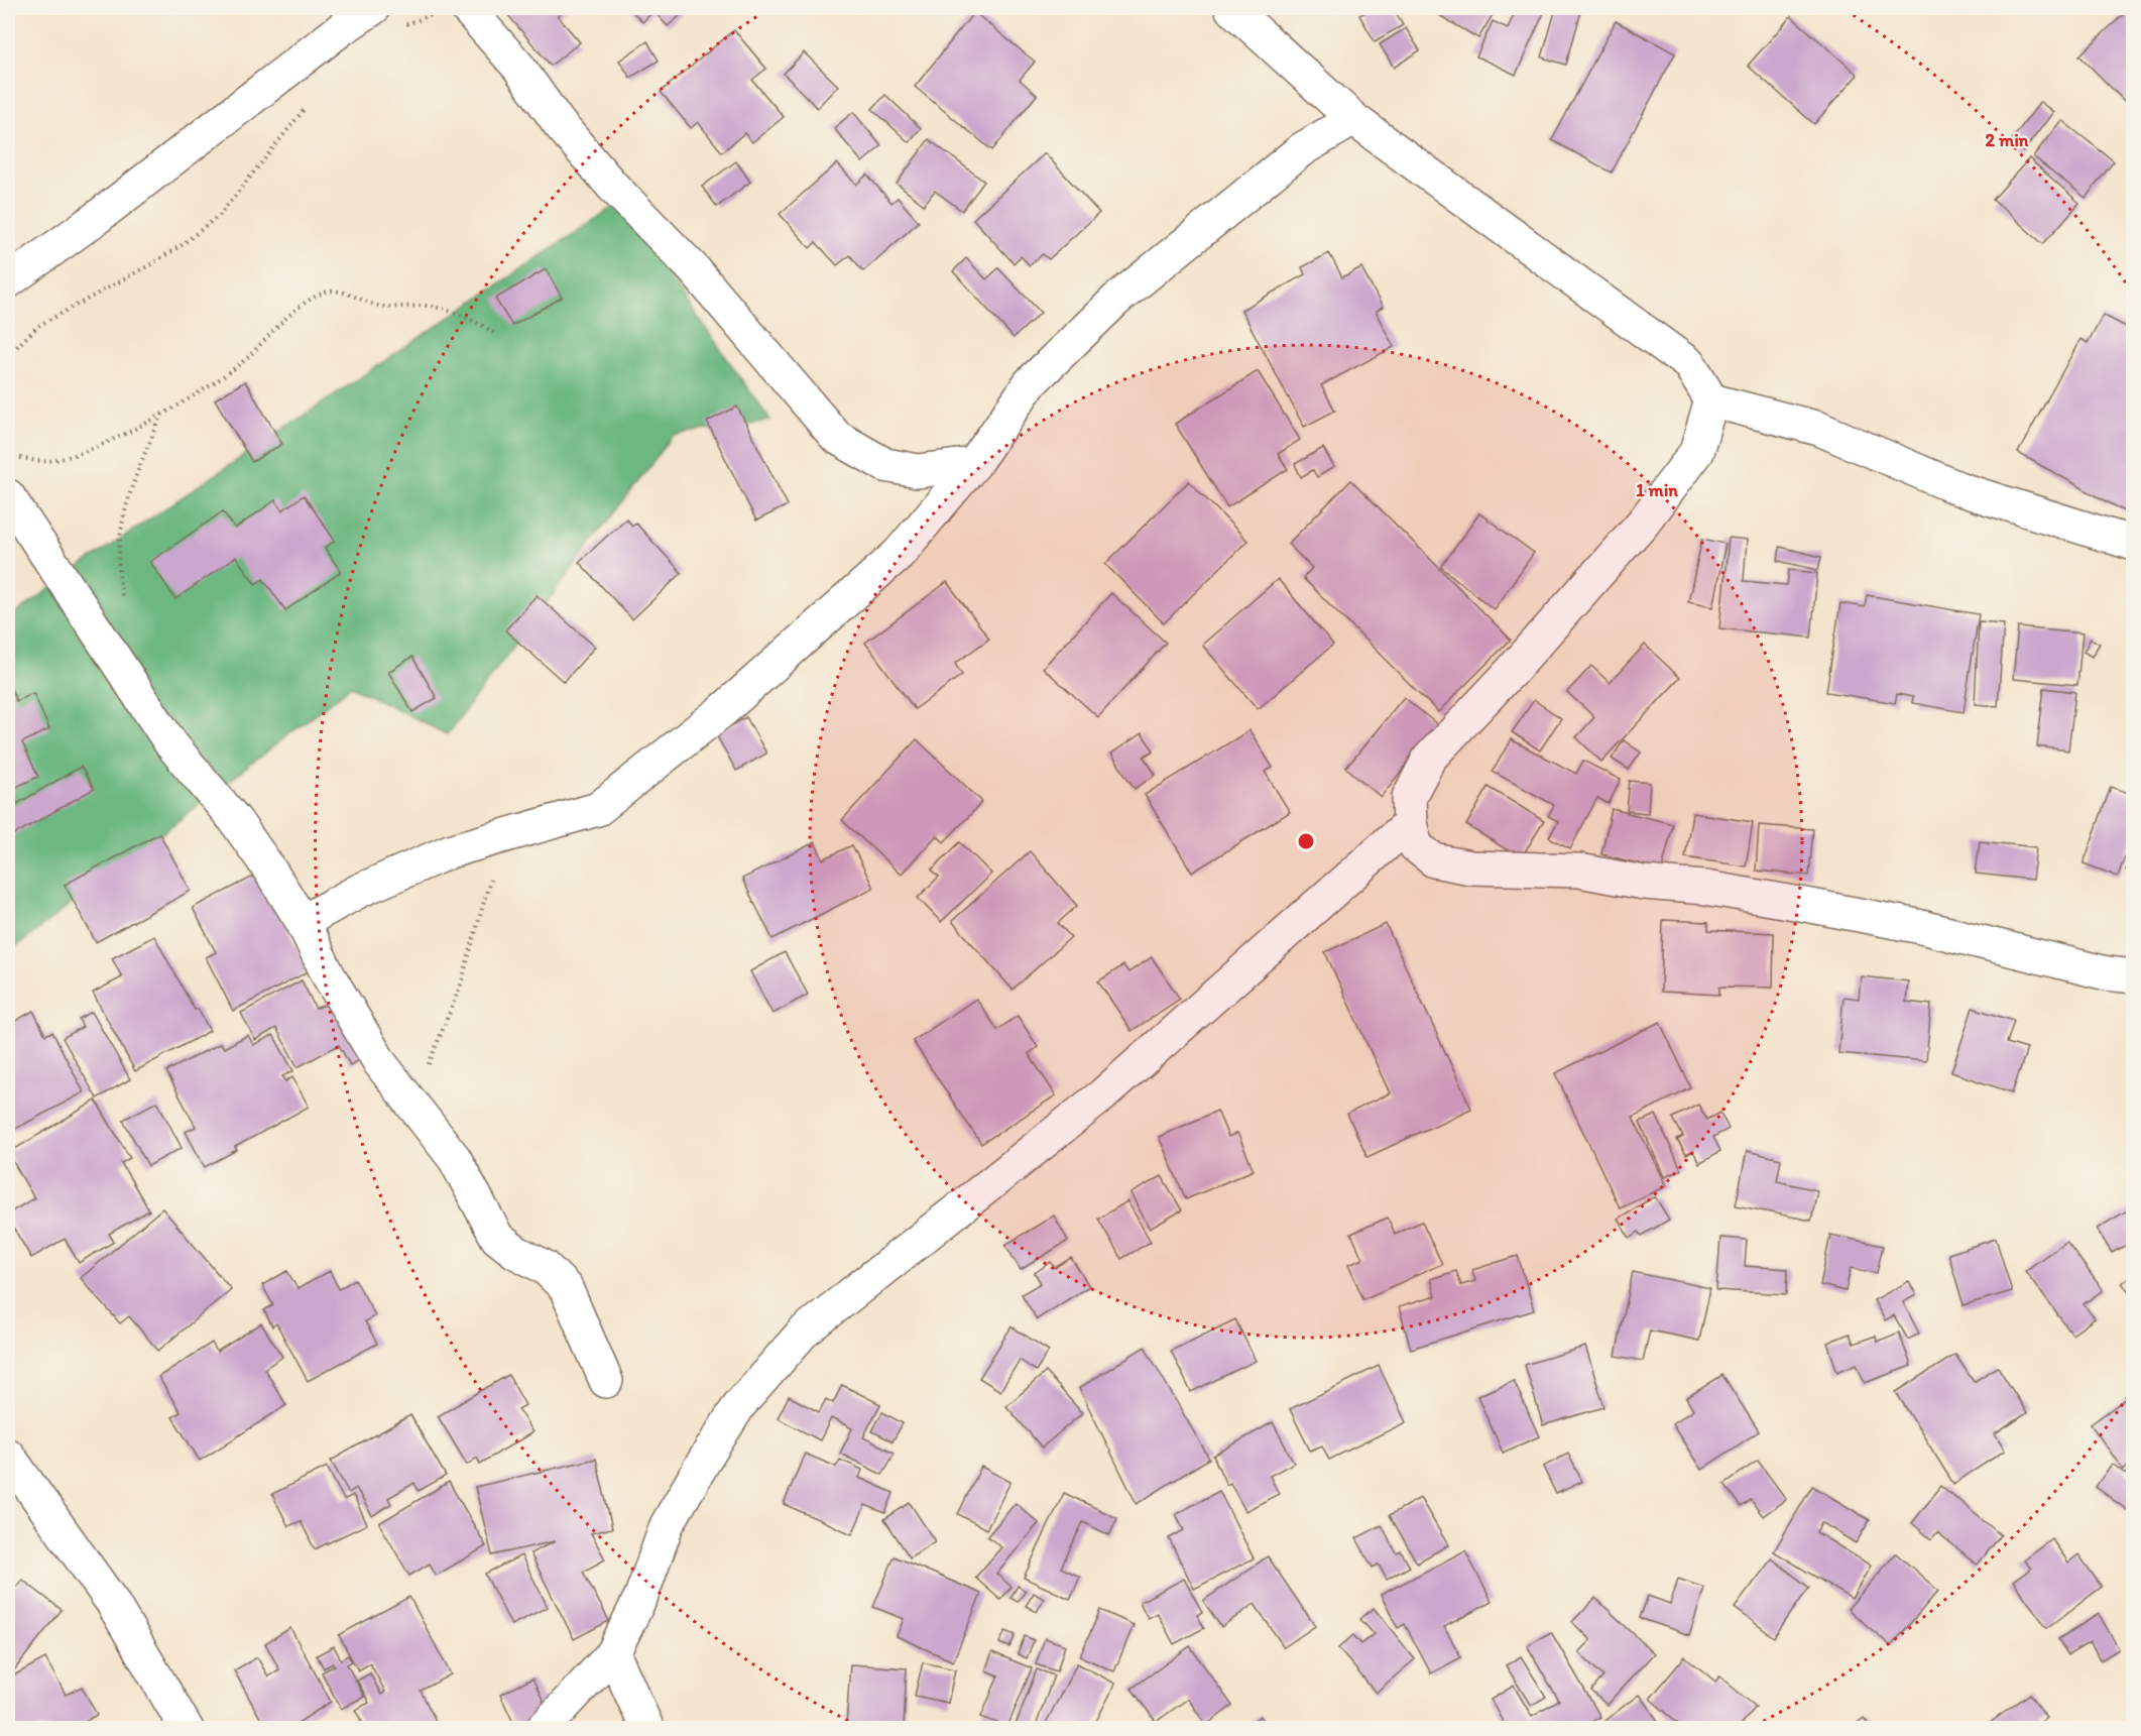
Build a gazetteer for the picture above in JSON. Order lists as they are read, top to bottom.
{
  "rings": ["2 min", "1 min"]
}
